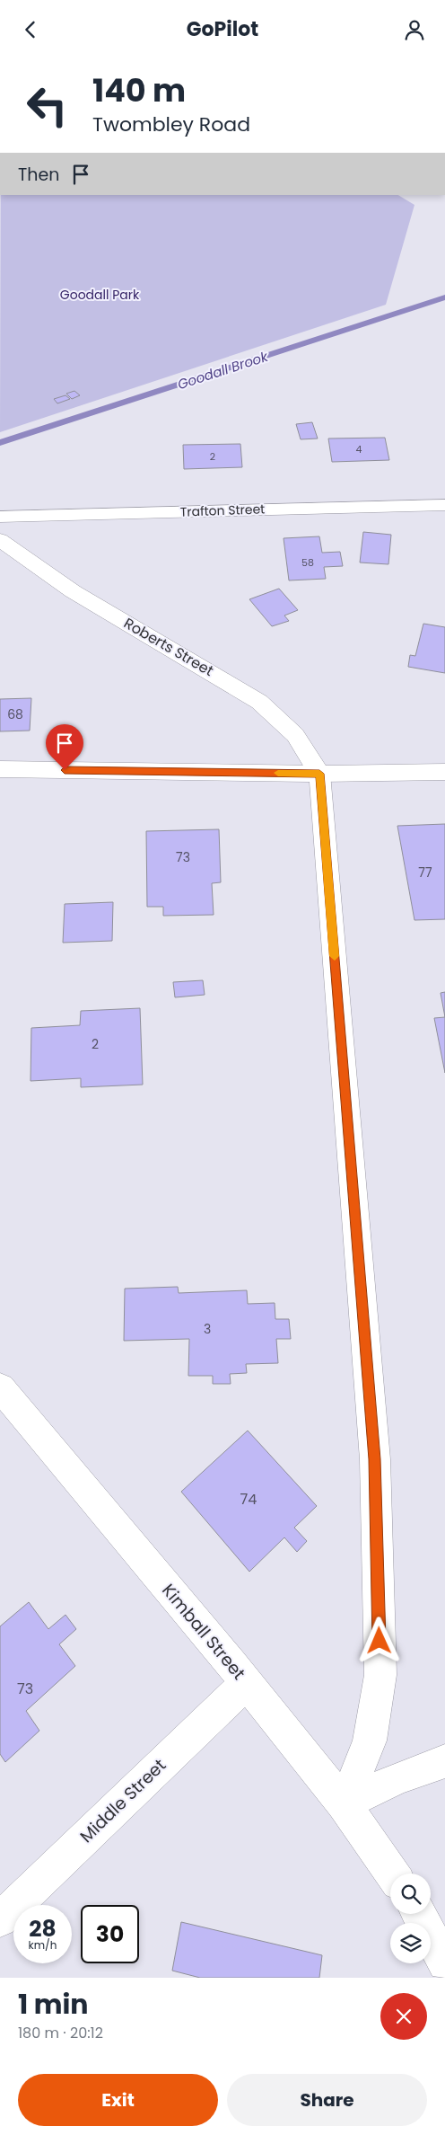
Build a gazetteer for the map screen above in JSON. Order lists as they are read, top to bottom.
{
  "streets": {
    "street": [
      "Trafton Street",
      "Roberts Street",
      "Kimball Street",
      "Middle Street"
    ]
  },
  "crossings": [
    ["Kimball Street", "Middle Street"]
  ],
  "water": ["Goodall Brook"],
  "parks": ["Goodall Park"],
  "house_numbers": [
    "4",
    "2",
    "58",
    "68",
    "73",
    "77",
    "2",
    "3",
    "74",
    "73"
  ],
  "page": {
    "header": "GoPilot",
    "turn": ["140 m", "Twombley Road"],
    "then": "Then",
    "speed": "28 km/h",
    "limit": "30",
    "heading": ["1 min", "180 m · 20:12"],
    "buttons": ["Exit", "Share"]
  }
}
